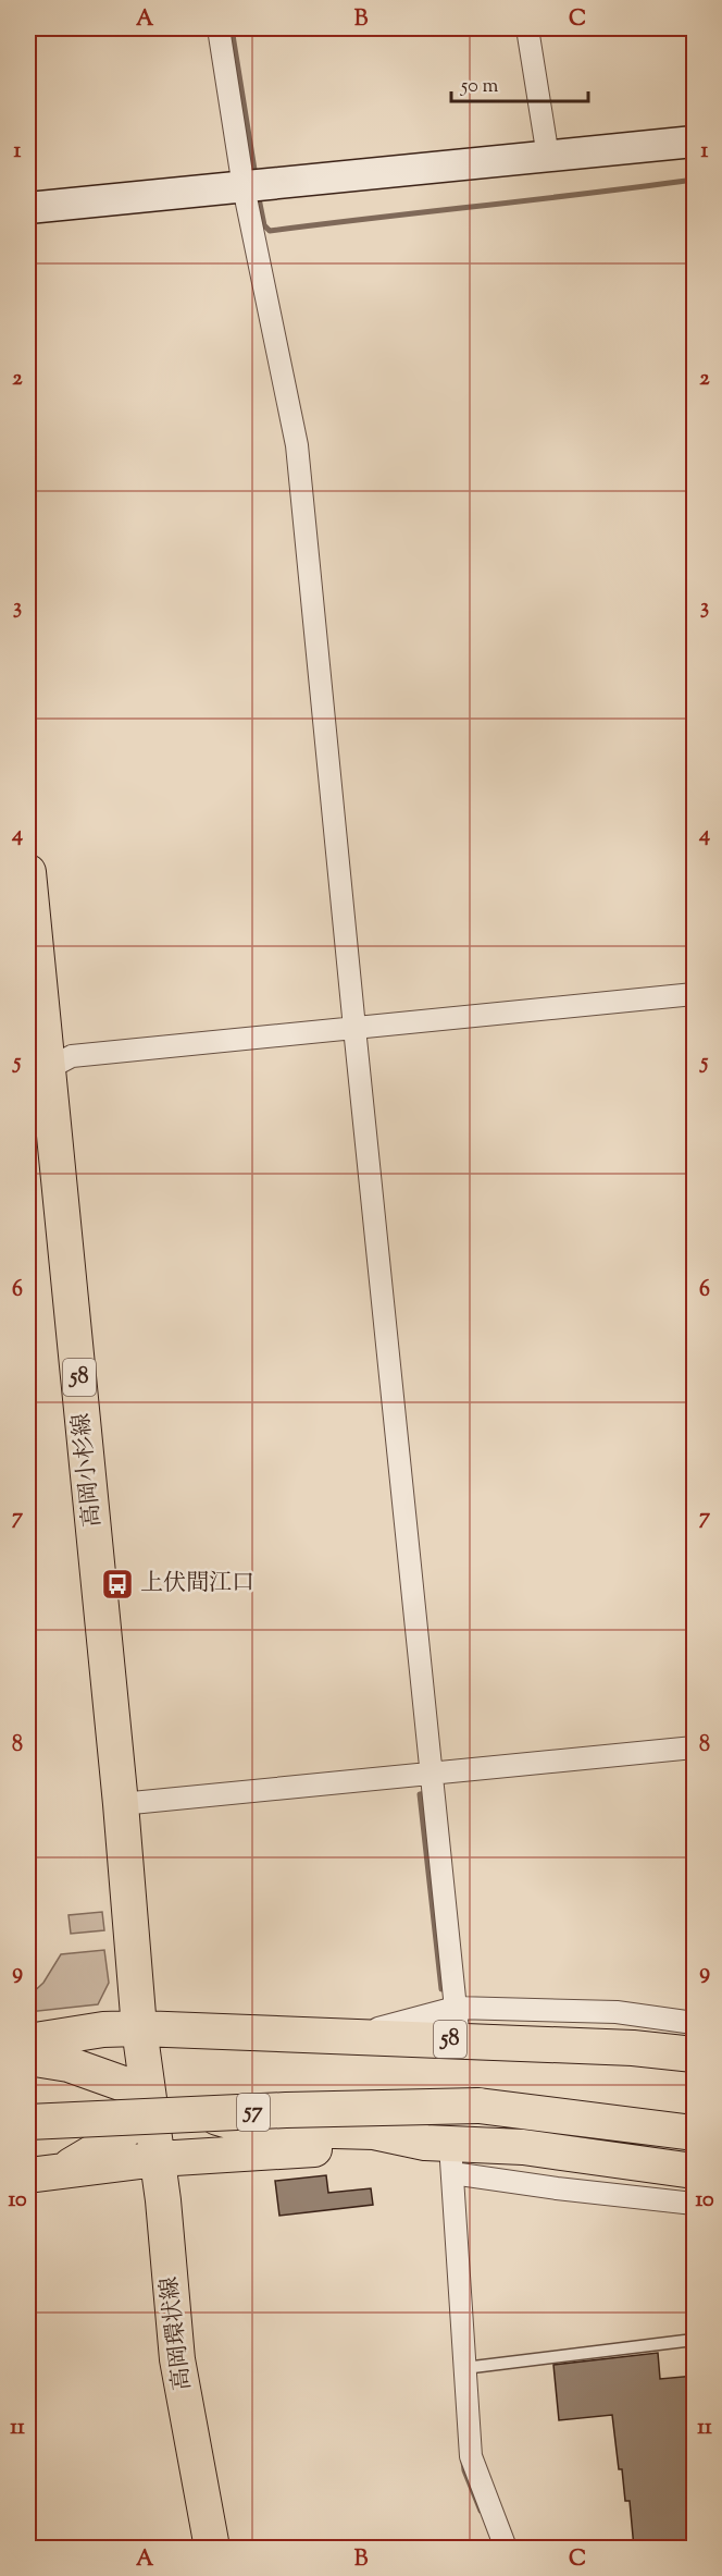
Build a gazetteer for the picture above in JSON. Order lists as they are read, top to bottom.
{
  "streets": {
    "main road": [
      "58",
      "高岡小杉線",
      "57",
      "高岡環状線"
    ]
  },
  "crossings": [
    ["58", "高岡小杉線"],
    ["58", "高岡環状線"],
    ["高岡小杉線", "高岡環状線"]
  ],
  "places": {
    "bus stop": ["上伏間江口"]
  },
  "scale_bar": "50 m",
  "grid": {
    "columns": ["A", "B", "C"],
    "rows": [
      "1",
      "2",
      "3",
      "4",
      "5",
      "6",
      "7",
      "8",
      "9",
      "10",
      "11"
    ]
  }
}
